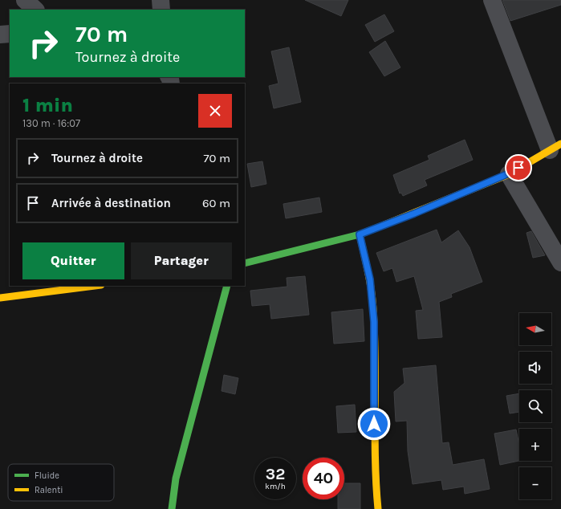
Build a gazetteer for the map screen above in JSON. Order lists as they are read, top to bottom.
{
  "legend": ["Fluide", "Ralenti"],
  "north": "left",
  "page": {
    "turn": ["70 m", "Tournez à droite"],
    "heading": ["1 min", "130 m · 16:07"],
    "list": [
      {
        "name": "Tournez à droite",
        "value": "70 m"
      },
      {
        "name": "Arrivée à destination",
        "value": "60 m"
      }
    ],
    "buttons": ["Quitter", "Partager"],
    "map_buttons": ["+", "−"],
    "speed": "32 km/h",
    "limit": "40"
  }
}
